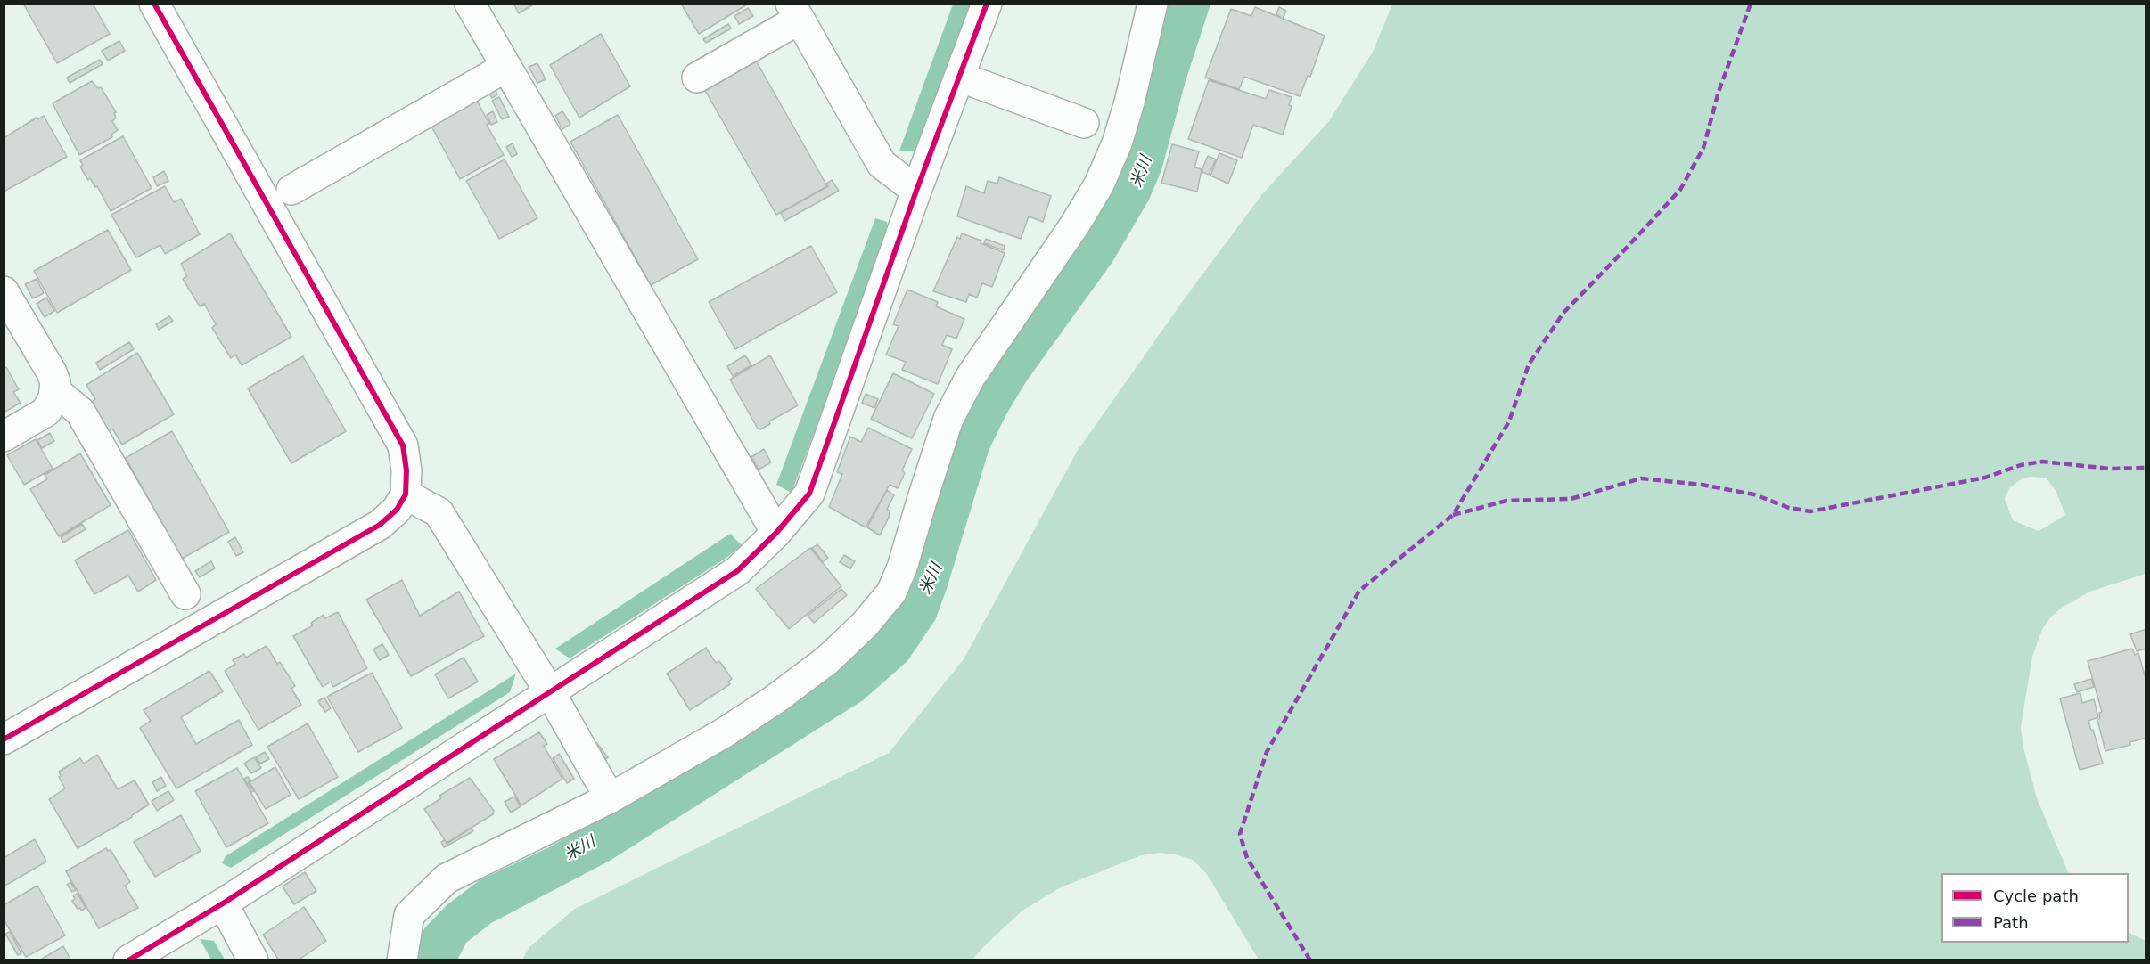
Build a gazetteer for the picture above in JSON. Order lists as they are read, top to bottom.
{
  "water": ["米川"],
  "legend": ["Cycle path", "Path"]
}
